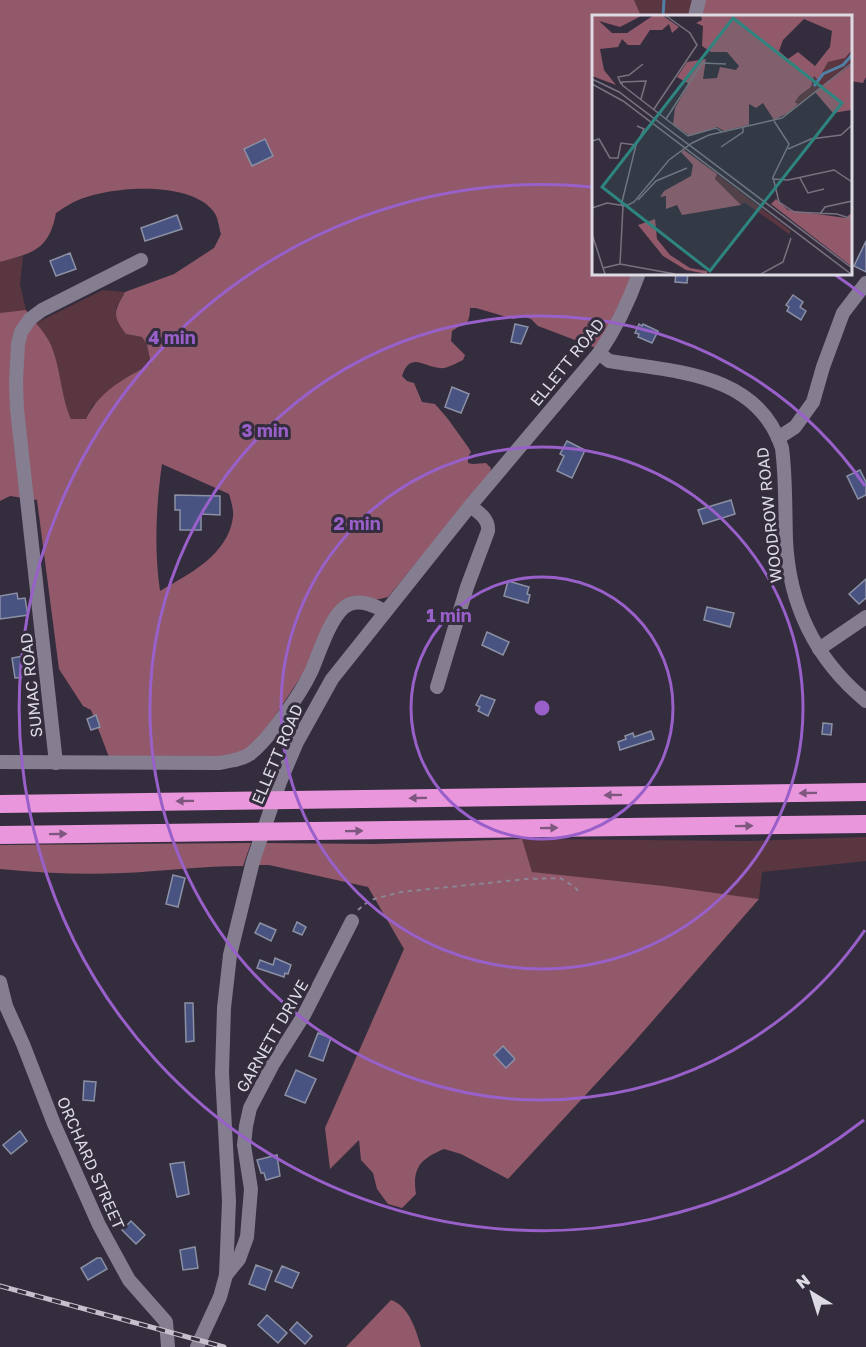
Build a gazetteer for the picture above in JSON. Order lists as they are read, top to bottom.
{
  "streets": {
    "street": [
      "ELLETT ROAD",
      "WOODROW ROAD",
      "SUMAC ROAD",
      "GARNETT DRIVE",
      "ORCHARD STREET"
    ]
  },
  "crossings": [
    ["ELLETT ROAD", "WOODROW ROAD"],
    ["ELLETT ROAD", "GARNETT DRIVE"]
  ],
  "north": "top left",
  "rings": [
    "4 min",
    "3 min",
    "2 min",
    "1 min"
  ]
}
